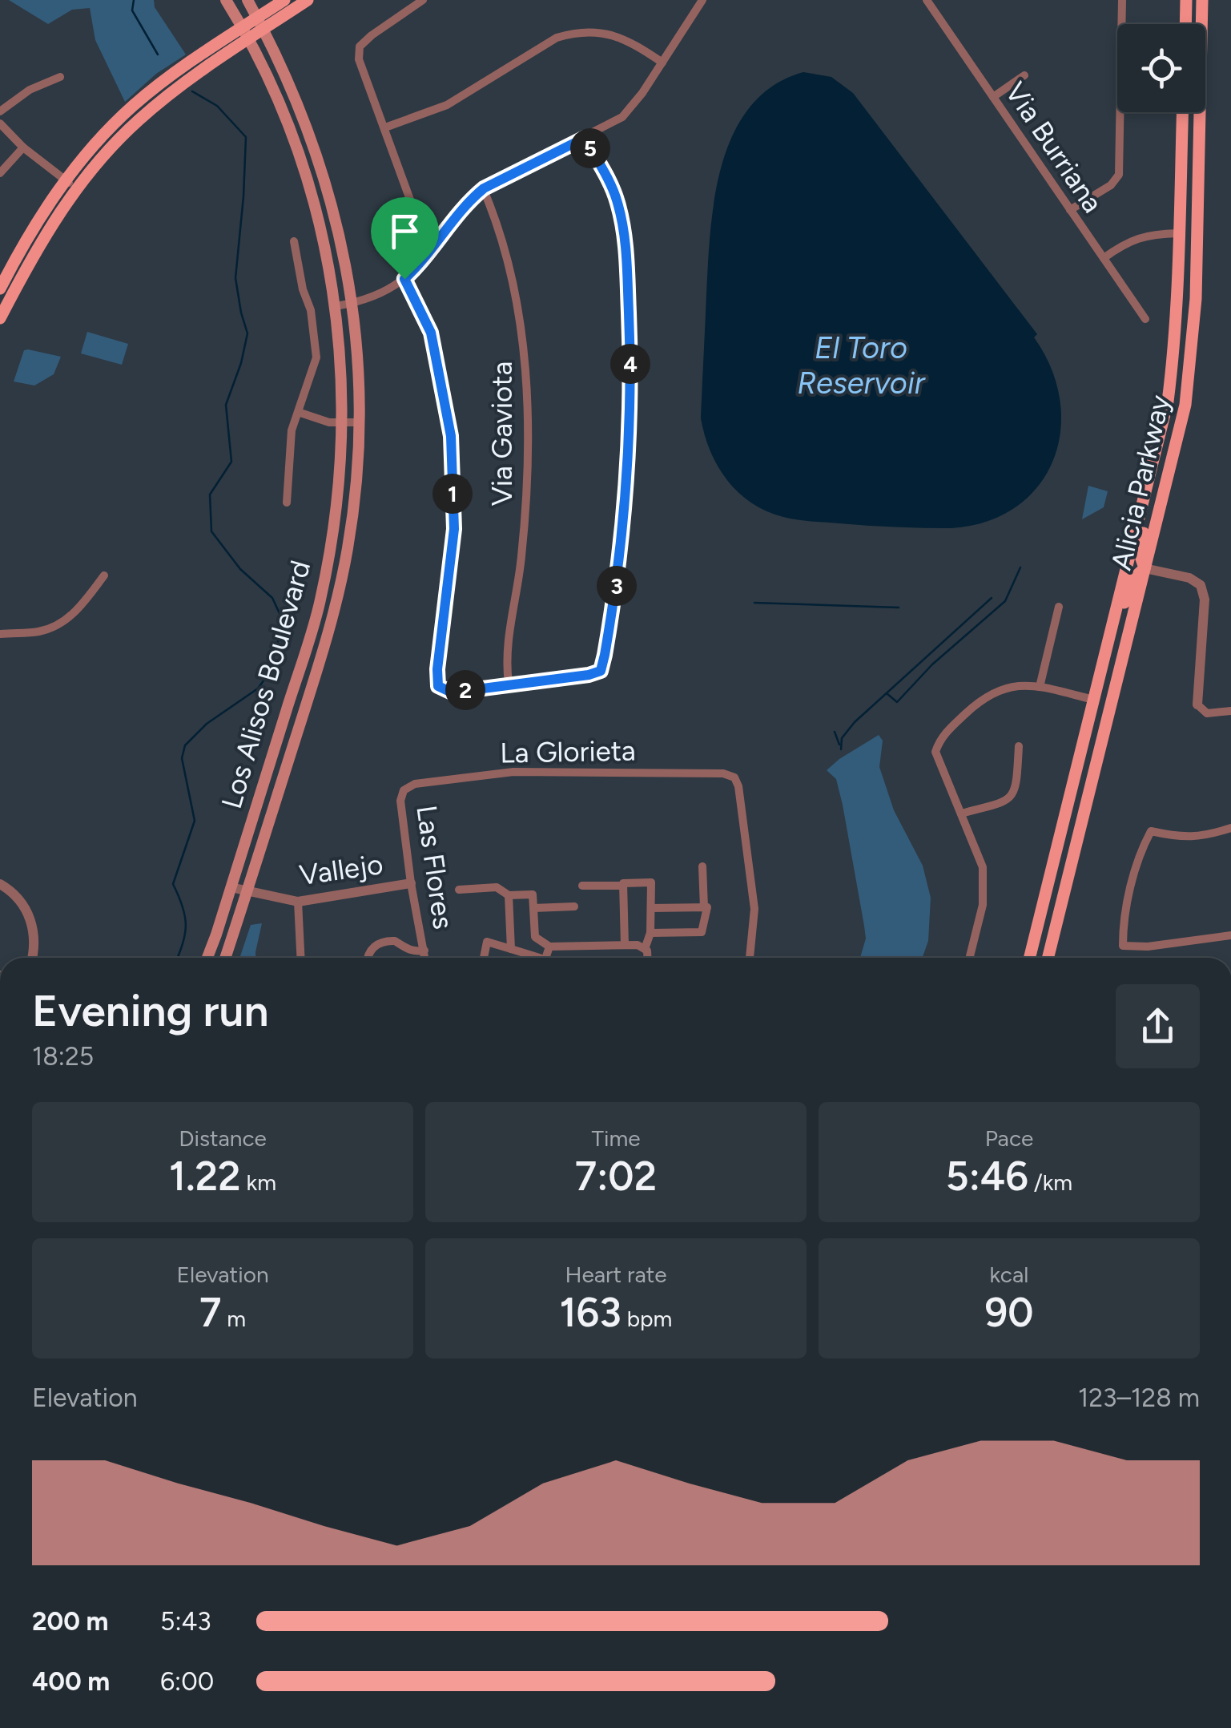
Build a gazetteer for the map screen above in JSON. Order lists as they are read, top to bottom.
{
  "streets": {
    "main road": ["Alicia Parkway", "Los Alisos Boulevard"],
    "street": [
      "Via Burriana",
      "Via Gaviota",
      "La Glorieta",
      "Las Flores",
      "Vallejo"
    ]
  },
  "crossings": [
    ["Los Alisos Boulevard", "Vallejo"],
    ["La Glorieta", "Las Flores"],
    ["Las Flores", "Vallejo"]
  ],
  "water": ["El Toro Reservoir"],
  "page": {
    "pins": [
      "5",
      "4",
      "1",
      "3",
      "2"
    ],
    "heading": ["Evening run", "18:25"],
    "stats": [
      ["Distance", "1.22 km"],
      ["Time", "7:02"],
      ["Pace", "5:46 /km"],
      ["Elevation", "7 m"],
      ["Heart rate", "163 bpm"],
      ["kcal", "90"]
    ],
    "chart": ["Elevation", "123–128 m"],
    "list": [
      {
        "name": "200 m",
        "note": "5:43"
      },
      {
        "name": "400 m",
        "note": "6:00"
      }
    ]
  }
}
